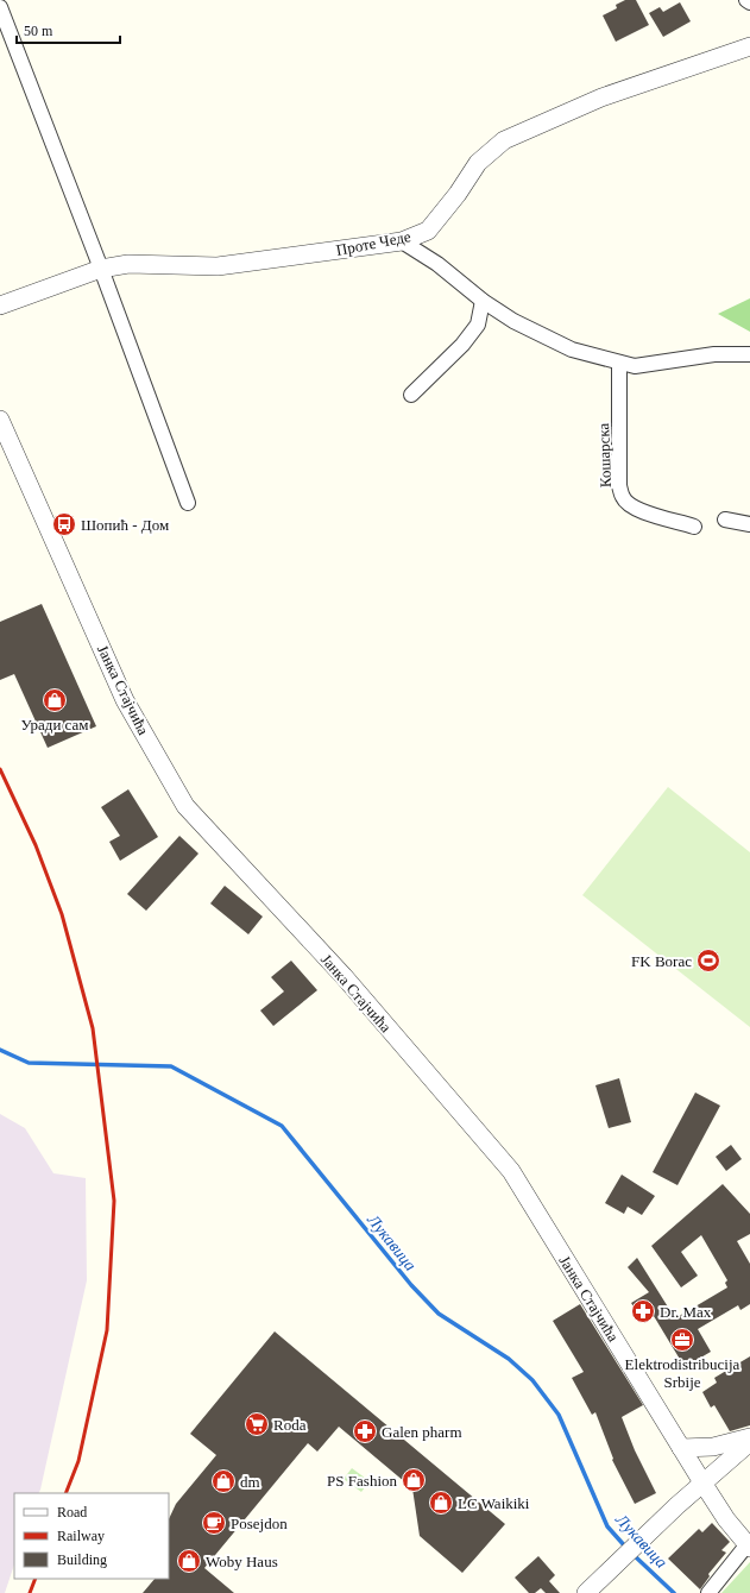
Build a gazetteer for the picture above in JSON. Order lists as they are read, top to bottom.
{
  "streets": {
    "street": ["Проте Чеде", "Кошарска", "Јанка Стајчића"]
  },
  "water": ["Лукавица"],
  "places": {
    "bus stop": ["Шопић - Дом"],
    "shop": [
      "Уради сам",
      "PS Fashion",
      "dm",
      "LC Waikiki",
      "Woby Haus"
    ],
    "sports": ["FK Borac"],
    "pharmacy": ["Dr. Max", "Galen pharm"],
    "office": ["Elektrodistribucija Srbije"],
    "supermarket": ["Roda"],
    "cafe": ["Posejdon"]
  },
  "legend": ["Road", "Railway", "Building"],
  "scale_bar": "50 m"
}
